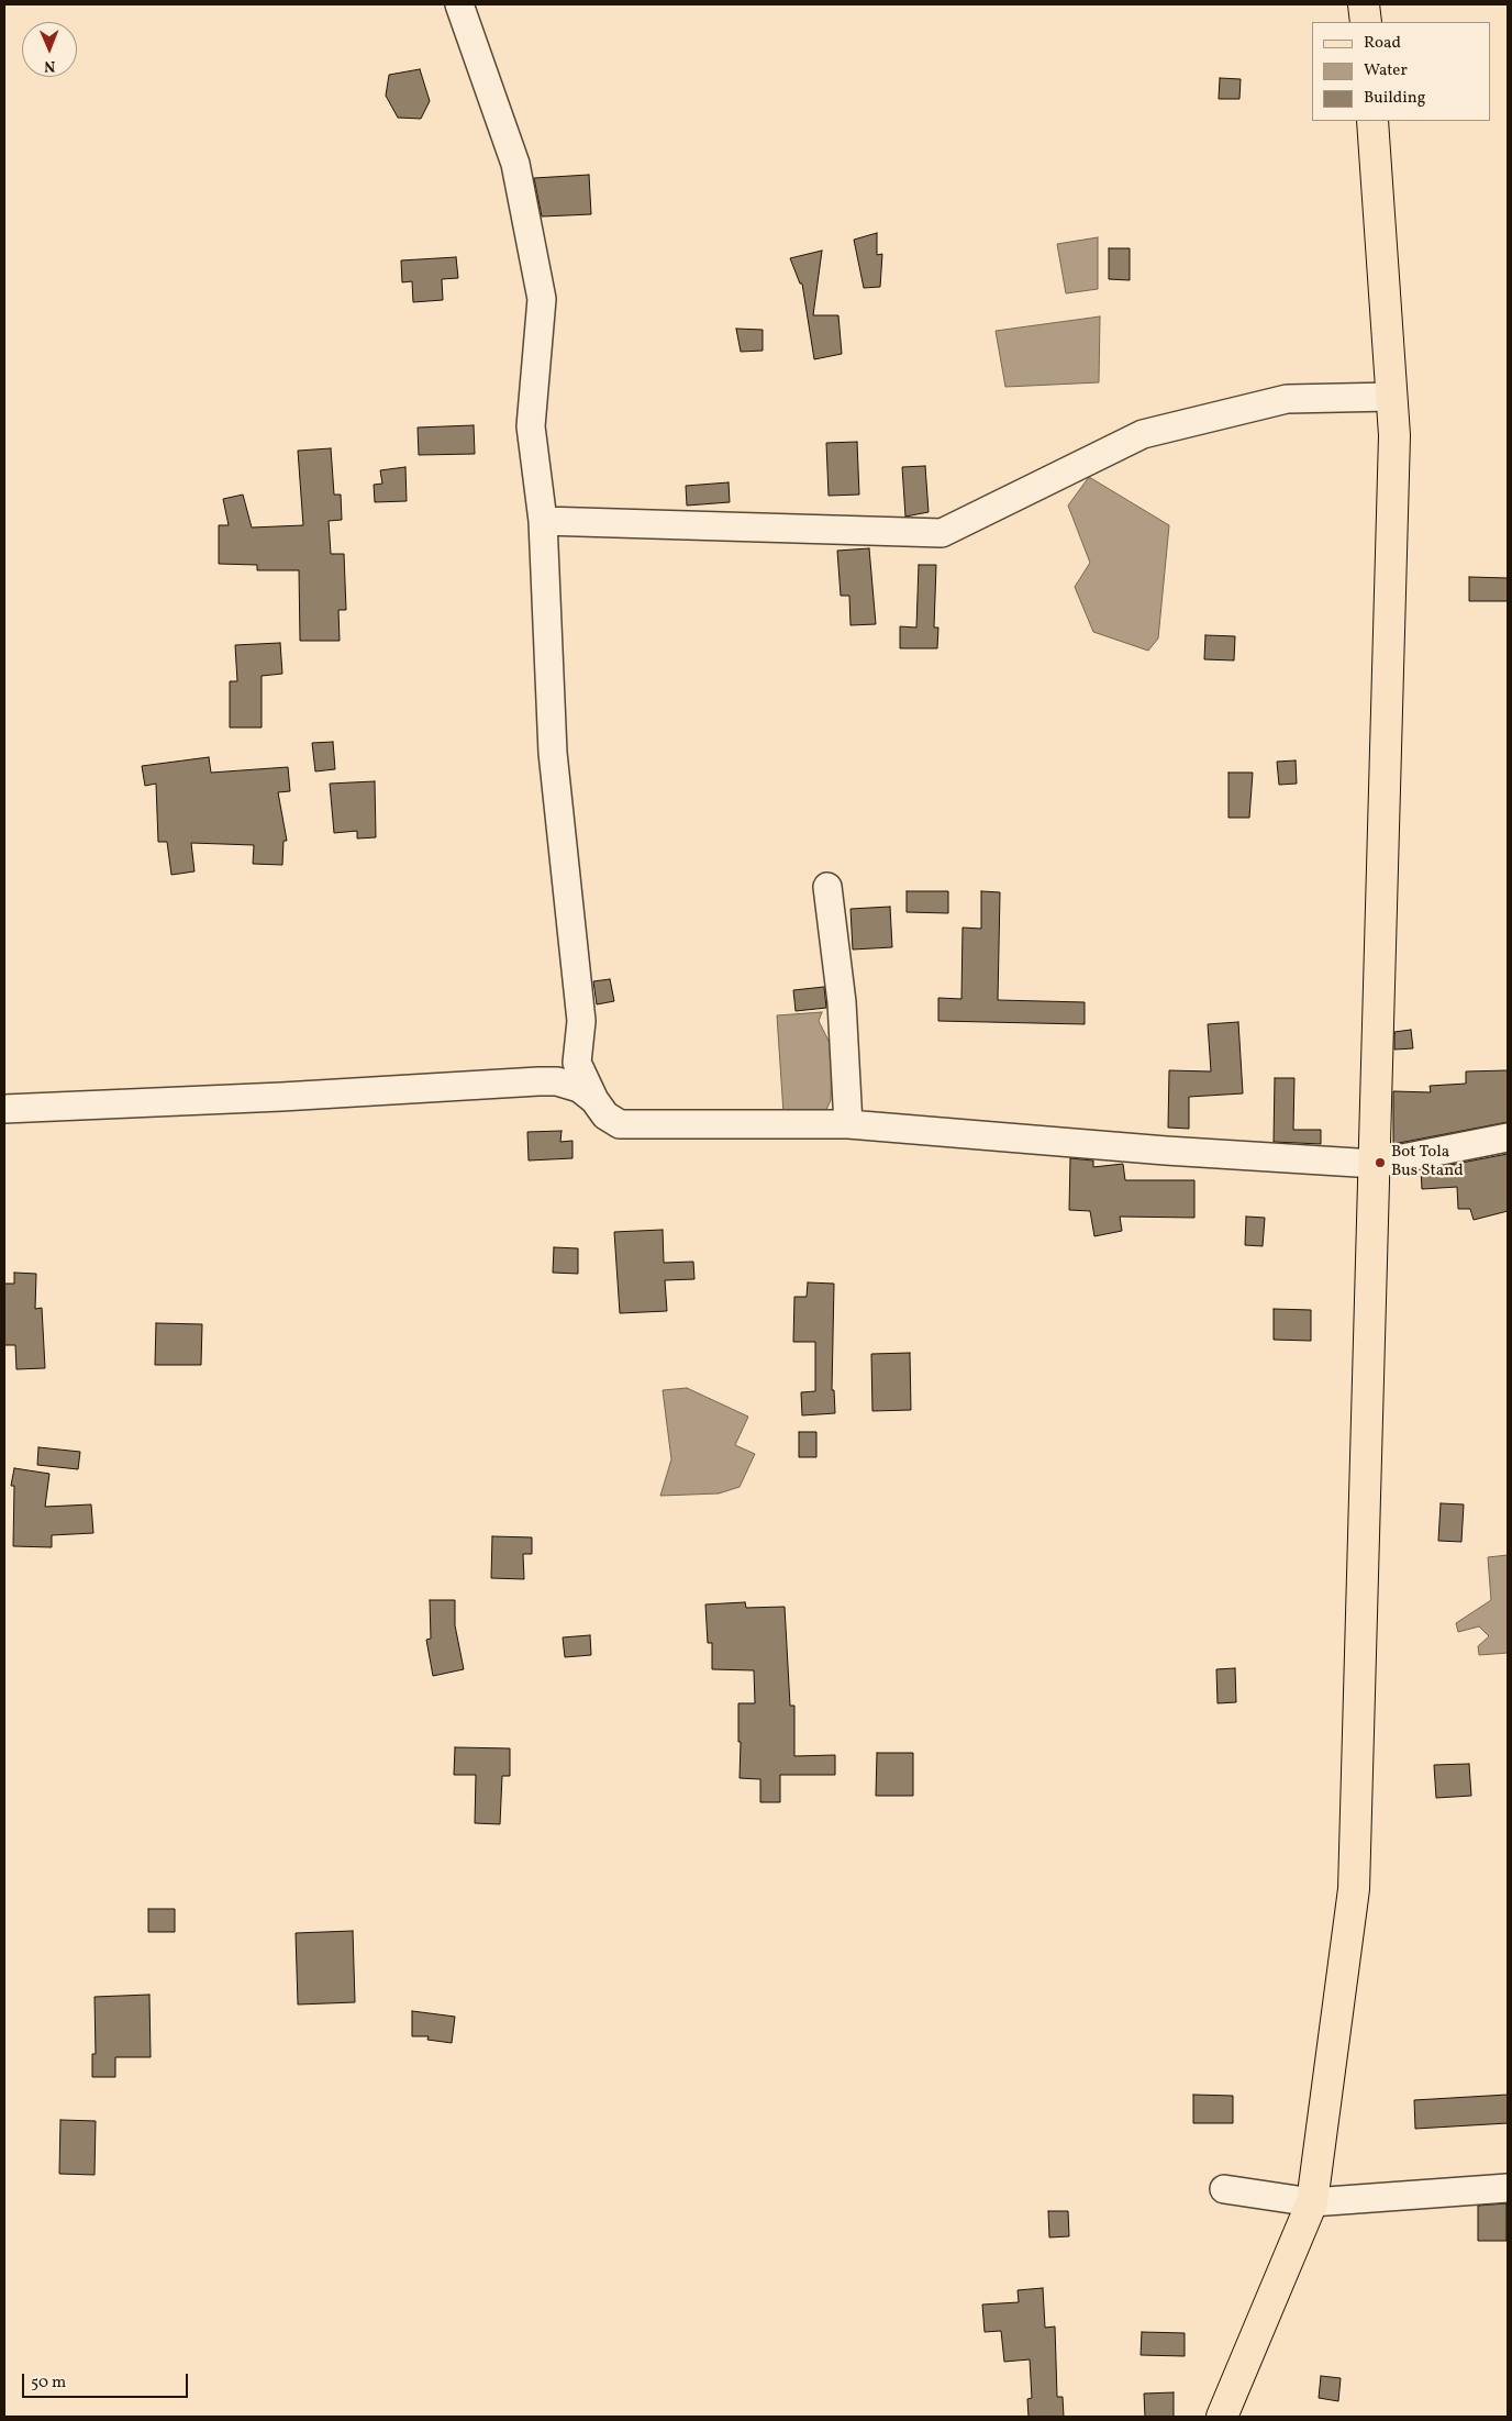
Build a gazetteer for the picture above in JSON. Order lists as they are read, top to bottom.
{
  "places": ["Bot Tola Bus Stand"],
  "legend": ["Road", "Water", "Building"],
  "scale_bar": "50 m",
  "north": "bottom"
}
